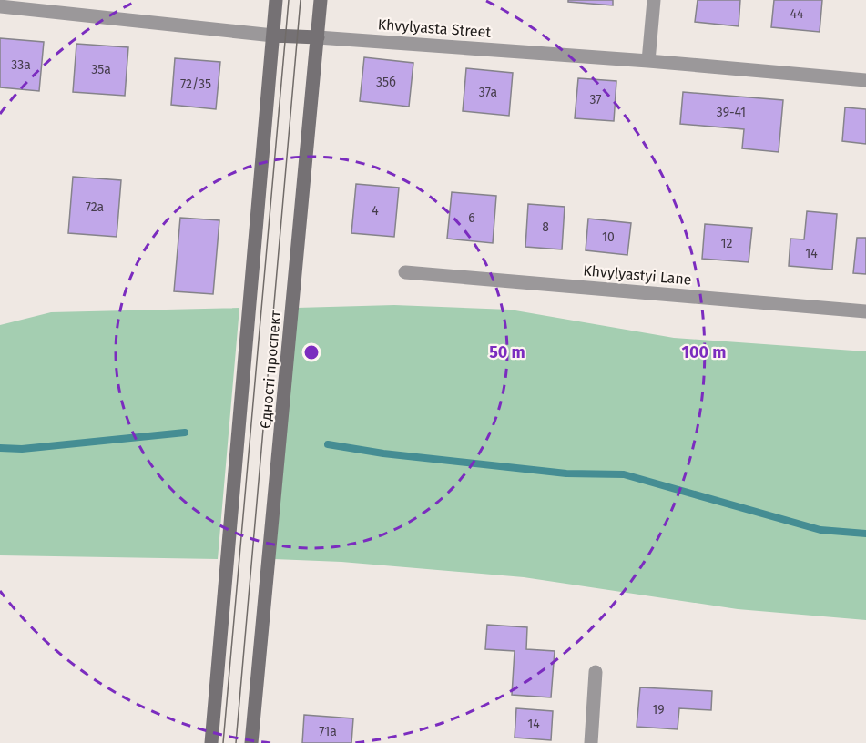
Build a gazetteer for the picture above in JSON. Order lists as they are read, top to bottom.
{
  "streets": {
    "main road": ["Khvylyasta Street", "Єдності проспект"],
    "street": ["Khvylyastyi Lane"]
  },
  "crossings": [
    ["Khvylyasta Street", "Єдності проспект"]
  ],
  "house_numbers": [
    "44",
    "33а",
    "35а",
    "35б",
    "72/35",
    "37а",
    "37",
    "39-41",
    "72а",
    "4",
    "6",
    "8",
    "10",
    "12",
    "14",
    "19",
    "14",
    "71а"
  ],
  "rings": ["50 m", "100 m"]
}
